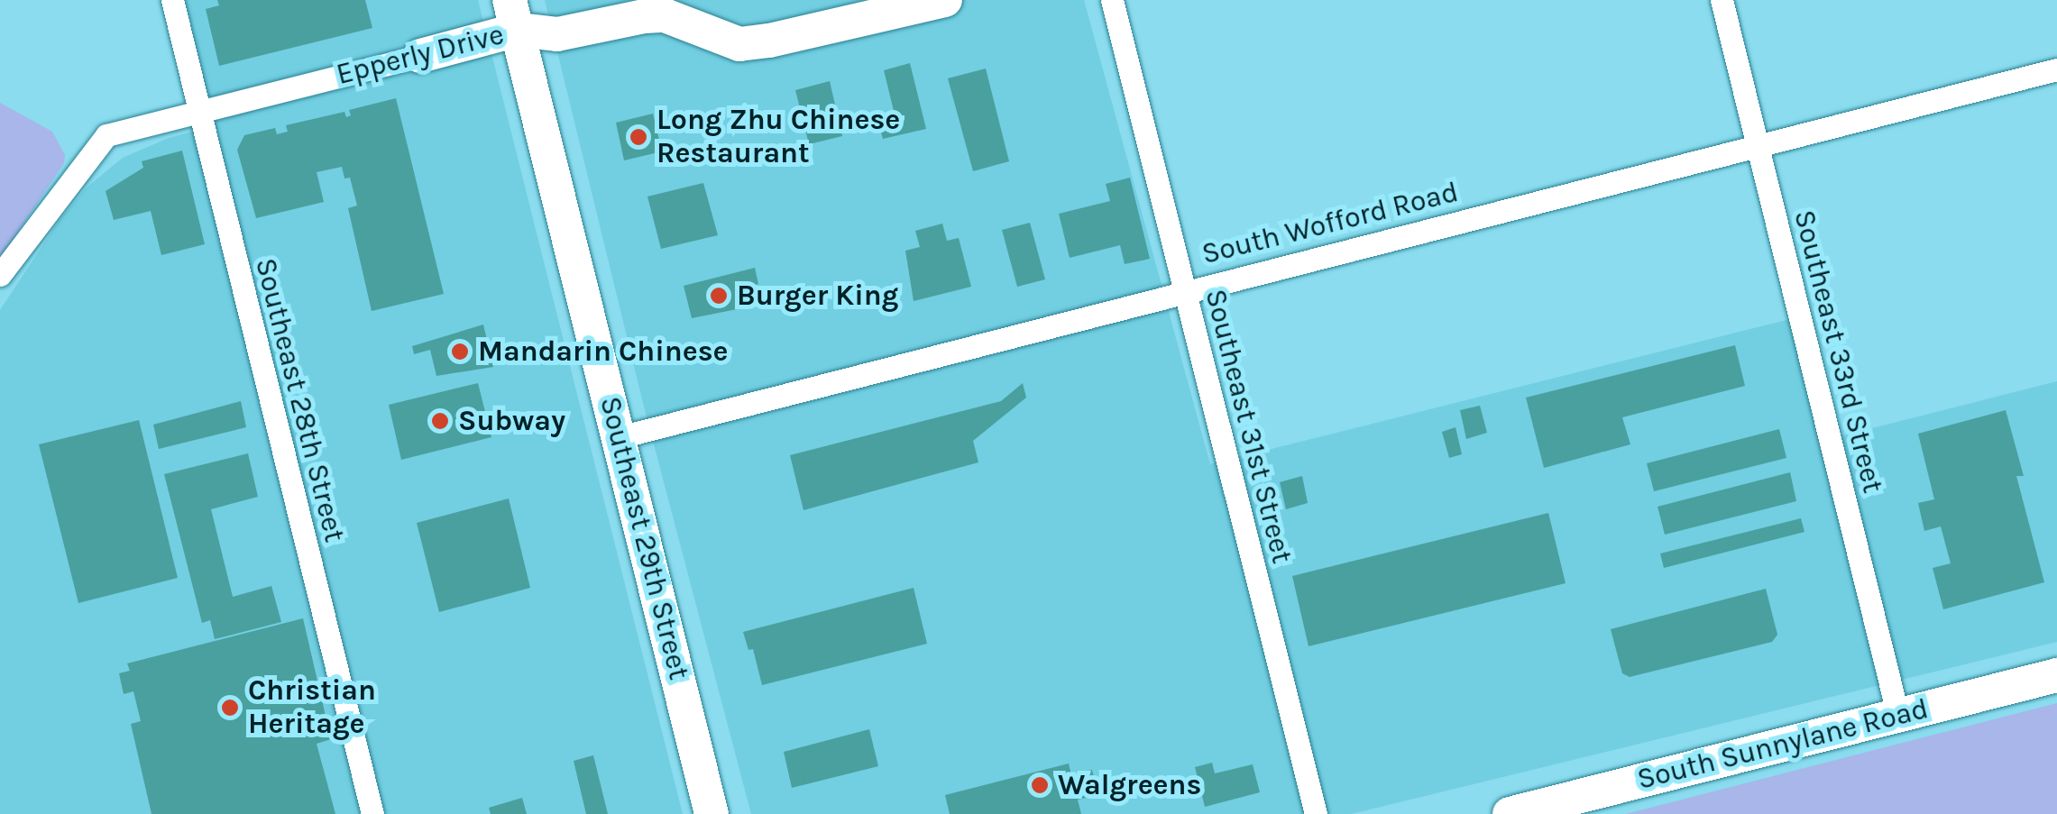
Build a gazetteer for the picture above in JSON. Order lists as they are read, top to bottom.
{
  "streets": {
    "main road": ["Epperly Drive", "Southeast 29th Street", "South Sunnylane Road"],
    "street": [
      "South Wofford Road",
      "Southeast 33rd Street",
      "Southeast 28th Street",
      "Southeast 31st Street"
    ]
  },
  "crossings": [
    ["Epperly Drive", "Southeast 28th Street"],
    ["Epperly Drive", "Southeast 29th Street"],
    ["South Wofford Road", "Southeast 33rd Street"],
    ["South Wofford Road", "Southeast 31st Street"],
    ["South Wofford Road", "Southeast 29th Street"],
    ["Southeast 33rd Street", "South Sunnylane Road"]
  ],
  "places": [
    "Long Zhu Chinese Restaurant",
    "Burger King",
    "Mandarin Chinese",
    "Subway",
    "Christian Heritage",
    "Walgreens"
  ]
}
